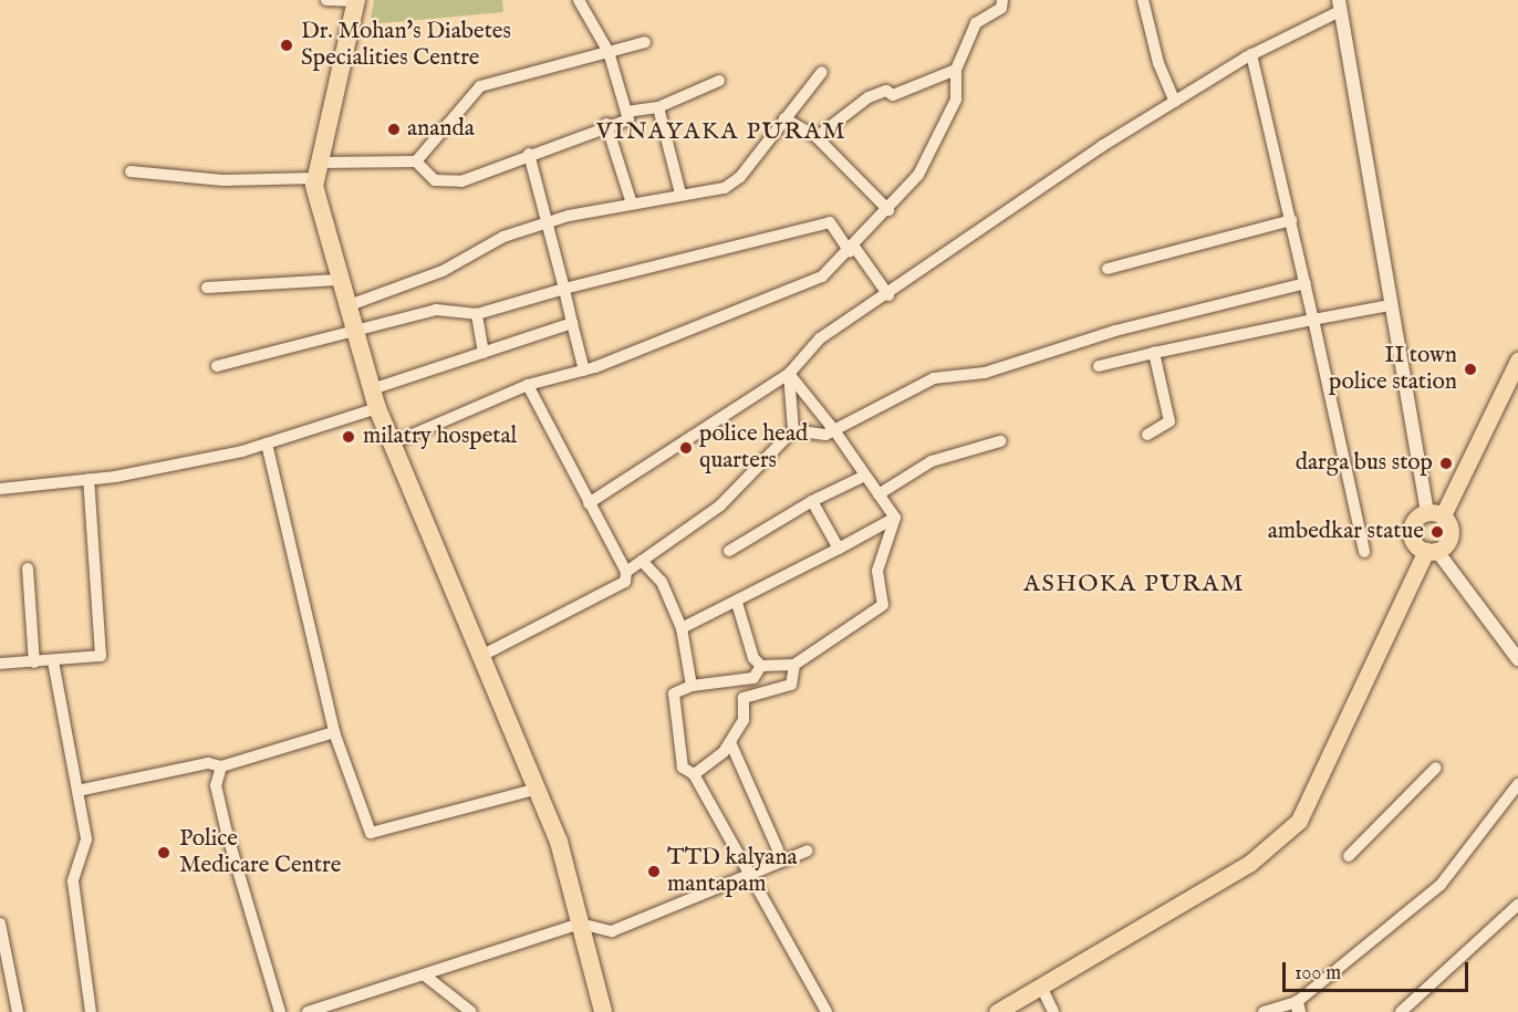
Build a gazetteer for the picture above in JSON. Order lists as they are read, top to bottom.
{
  "districts": ["VINAYAKA PURAM", "ASHOKA PURAM"],
  "places": [
    "Dr. Mohan's Diabetes Specialities Centre",
    "ananda",
    "II town police station",
    "milatry hospetal",
    "police head quarters",
    "darga bus stop",
    "ambedkar statue",
    "Police Medicare Centre",
    "TTD kalyana mantapam"
  ],
  "scale_bar": "100 m"
}
